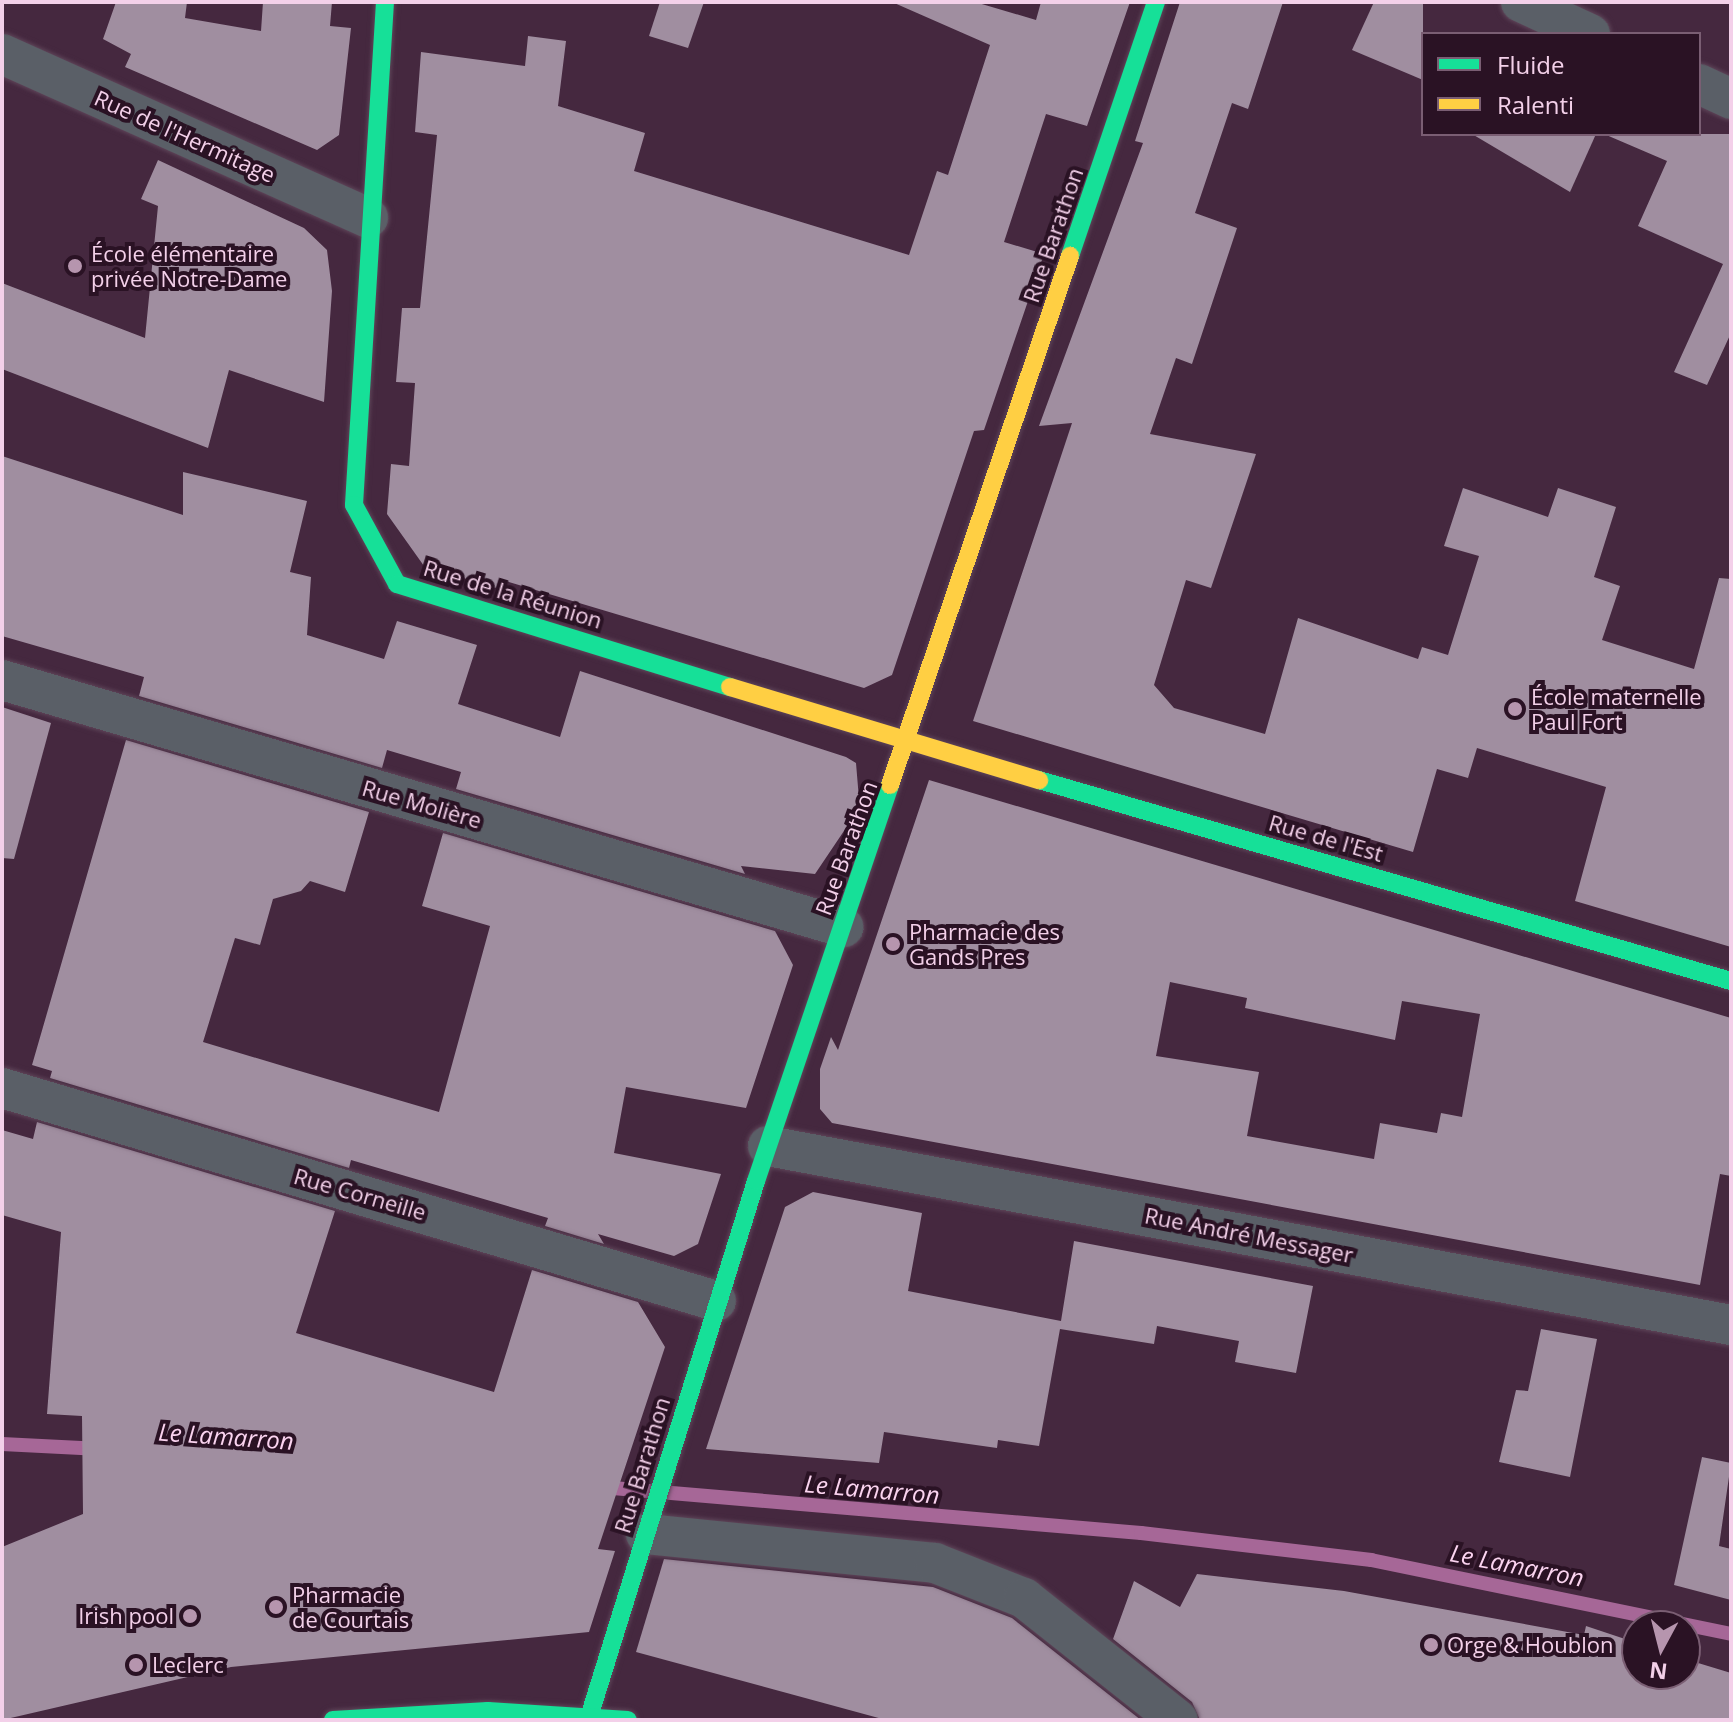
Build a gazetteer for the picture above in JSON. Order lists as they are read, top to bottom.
{
  "streets": {
    "main road": ["Rue Barathon", "Rue de la Réunion", "Rue de l'Est"],
    "street": [
      "Rue de l'Hermitage",
      "Rue Molière",
      "Rue Corneille",
      "Rue André Messager"
    ]
  },
  "crossings": [
    ["Rue de l'Hermitage", "Rue de la Réunion"],
    ["Rue Barathon", "Rue de la Réunion"],
    ["Rue Barathon", "Rue Molière"],
    ["Rue Barathon", "Rue de l'Est"],
    ["Rue Barathon", "Rue Corneille"],
    ["Rue Barathon", "Rue André Messager"],
    ["Rue de la Réunion", "Rue de l'Est"]
  ],
  "water": ["Le Lamarron"],
  "places": [
    "École élémentaire privée Notre-Dame",
    "École maternelle Paul Fort",
    "Pharmacie des Gands Pres",
    "Pharmacie de Courtais",
    "Irish pool",
    "Orge & Houblon",
    "Leclerc"
  ],
  "legend": ["Fluide", "Ralenti"],
  "north": "bottom"
}
